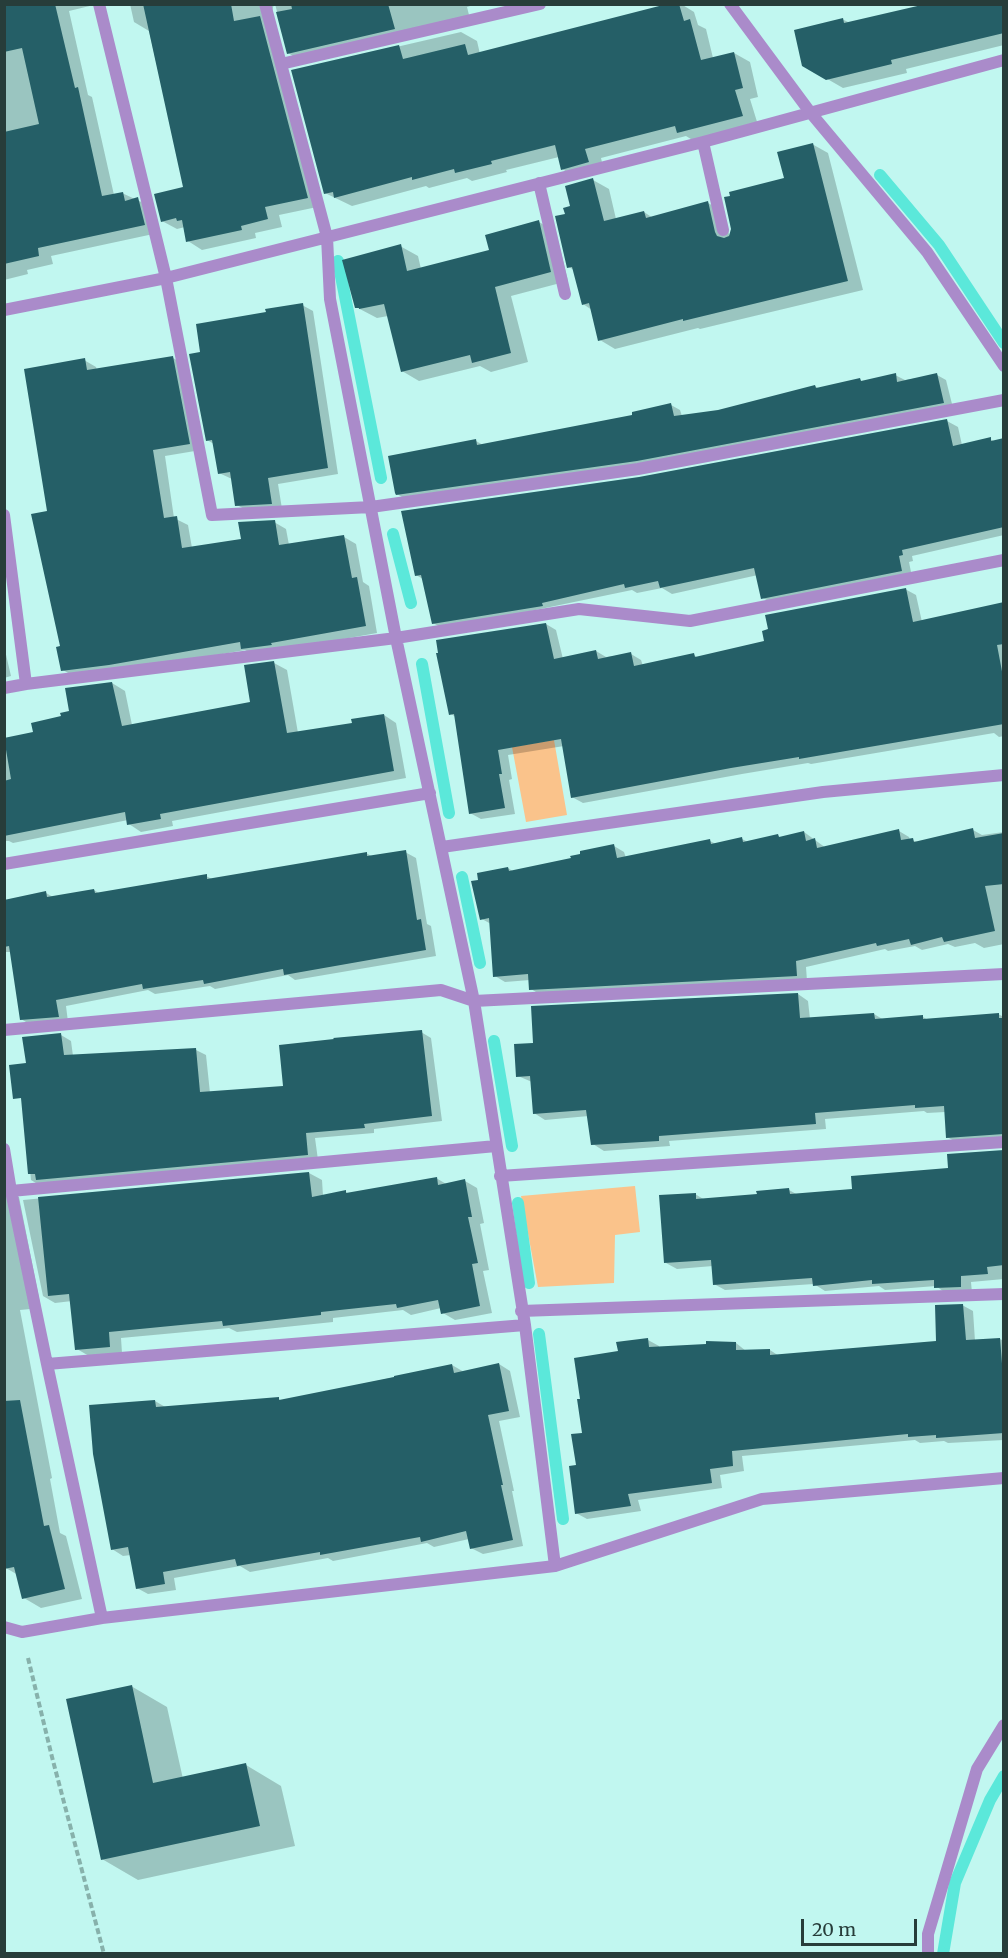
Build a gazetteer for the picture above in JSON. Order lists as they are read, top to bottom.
{
  "scale_bar": "20 m"
}
